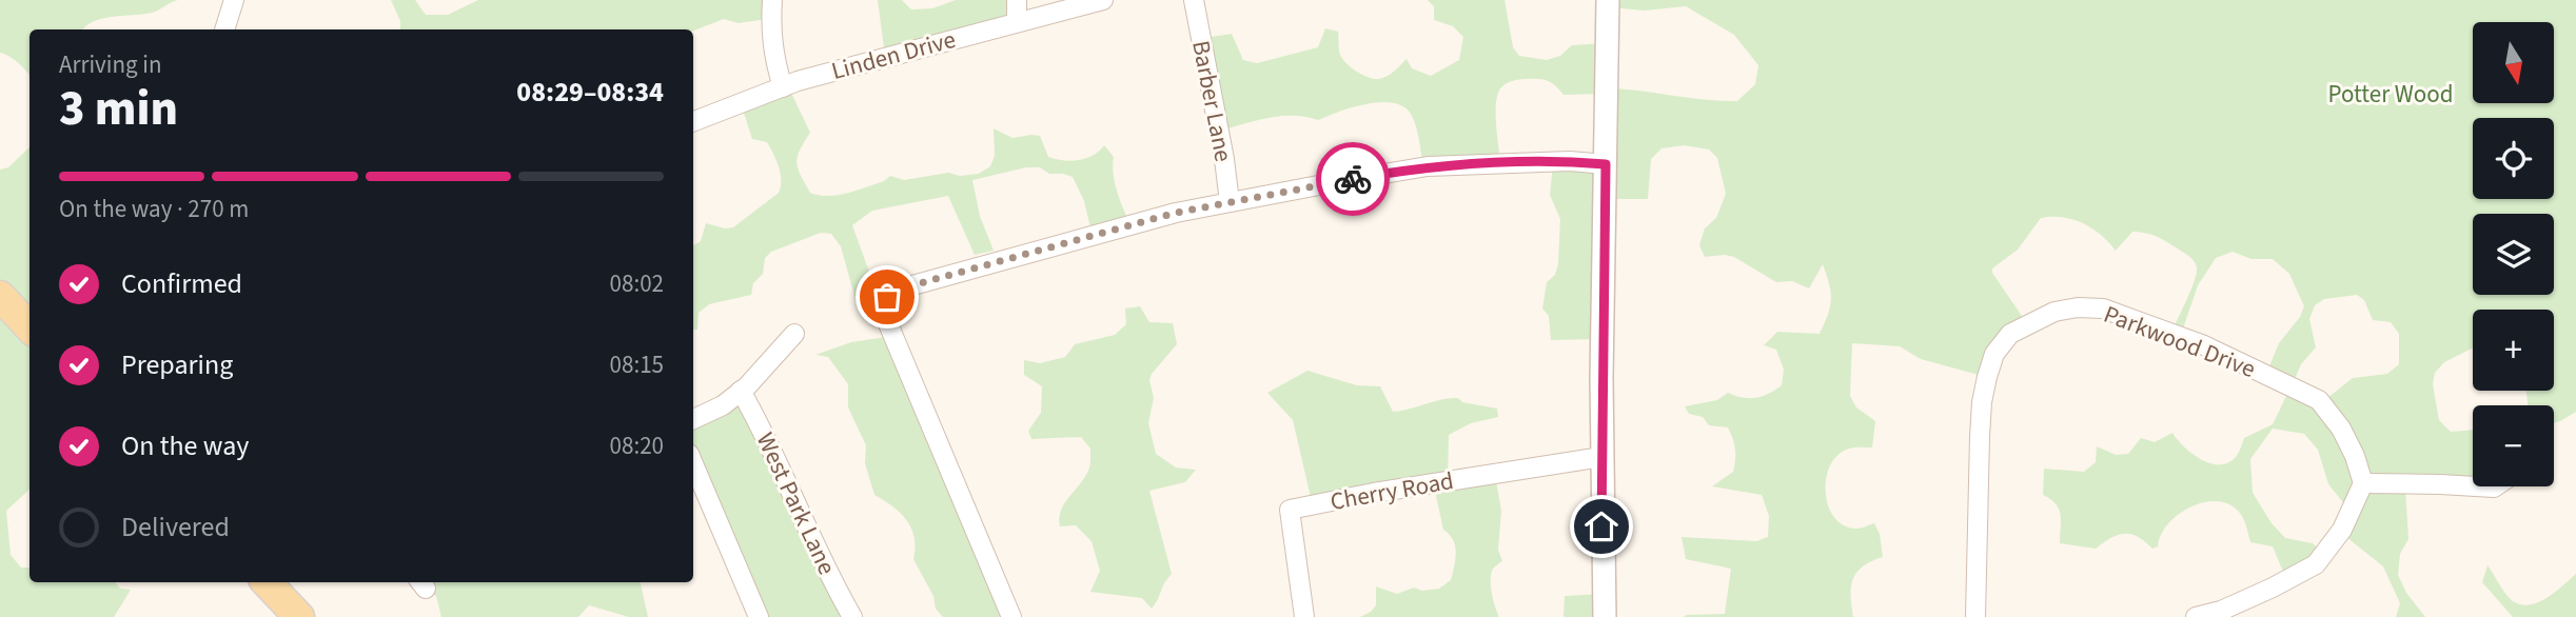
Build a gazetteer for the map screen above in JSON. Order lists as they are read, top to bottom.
{
  "streets": {
    "street": [
      "Linden Drive",
      "Barber Lane",
      "Parkwood Drive",
      "Cherry Road",
      "West Park Lane"
    ]
  },
  "parks": ["Potter Wood"],
  "north": "bottom",
  "page": {
    "map_buttons": ["+", "−"],
    "heading": ["3 min", "Arriving in", "08:29–08:34"],
    "bar": "On the way · 270 m",
    "list": [
      ["Confirmed", "08:02"],
      ["Preparing", "08:15"],
      ["On the way", "08:20"],
      "Delivered"
    ]
  }
}
